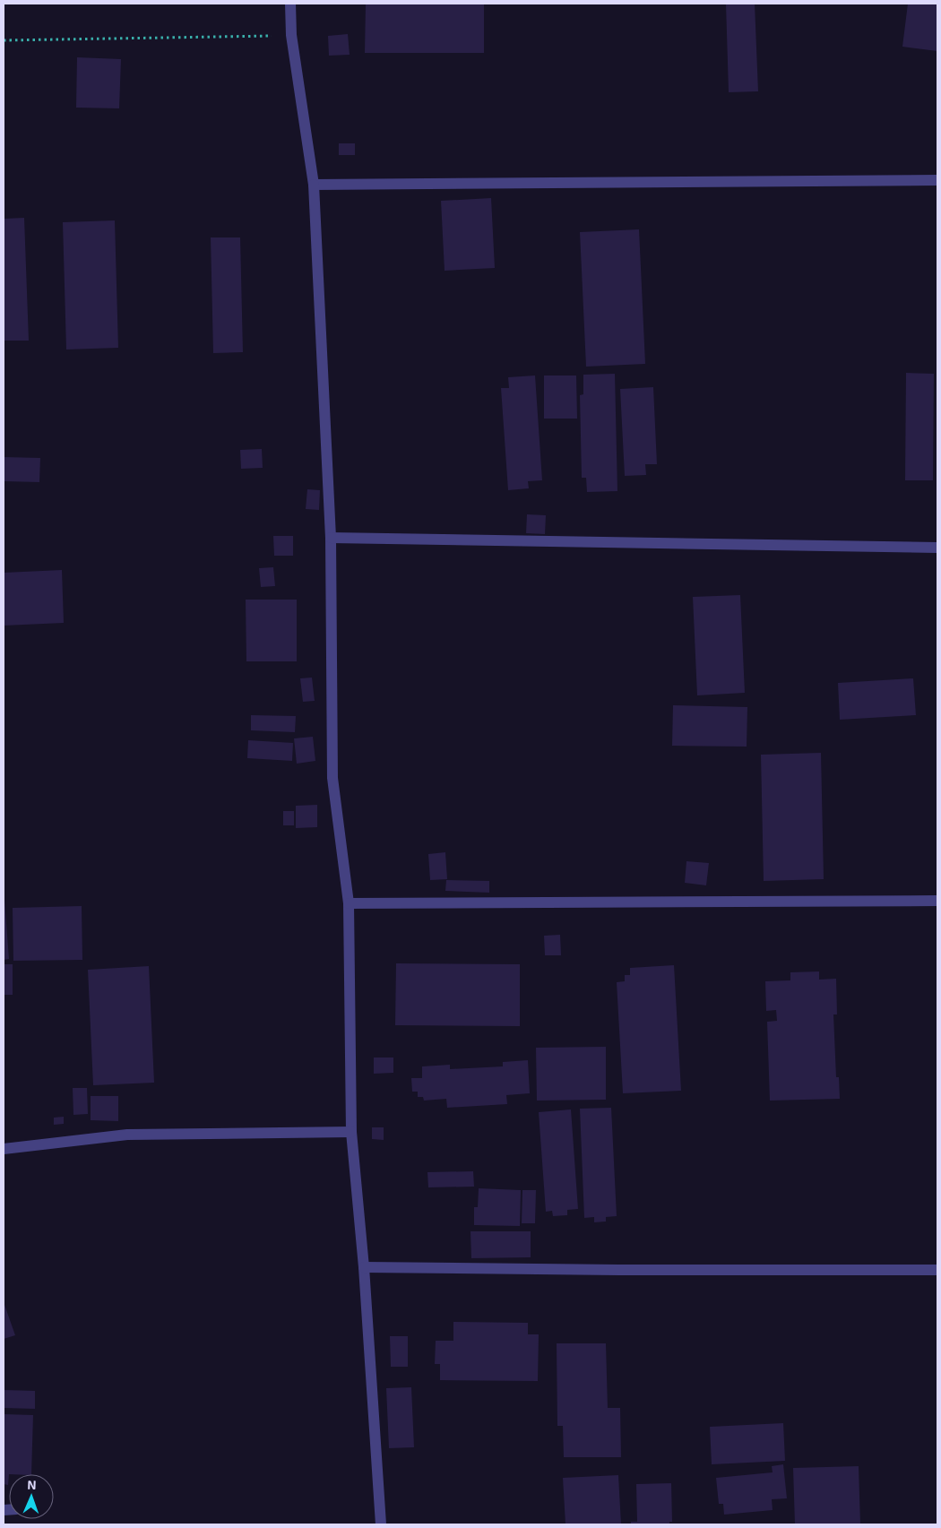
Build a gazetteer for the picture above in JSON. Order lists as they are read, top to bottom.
{
  "north": "top"
}
